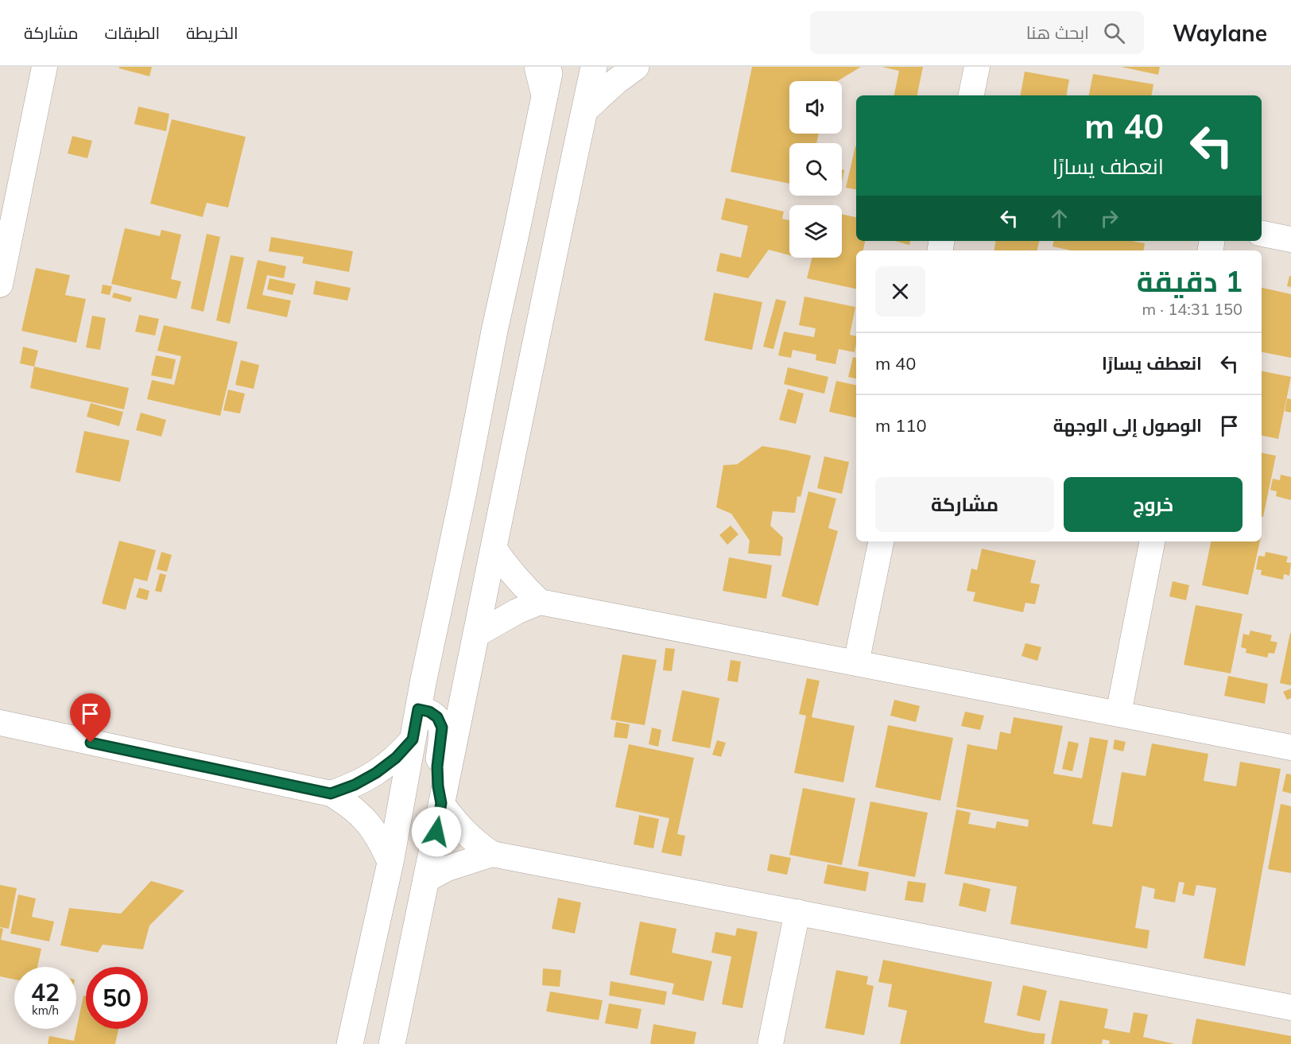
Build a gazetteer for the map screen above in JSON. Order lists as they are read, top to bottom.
{
  "page": {
    "header": "Waylane",
    "search": "ابحث هنا",
    "nav": ["الخريطة", "الطبقات", "مشاركة"],
    "turn": ["40 m", "انعطف يسارًا"],
    "heading": ["1 دقيقة", "150 m · 14:31"],
    "list": [
      {
        "name": "انعطف يسارًا",
        "value": "40 m"
      },
      {
        "name": "الوصول إلى الوجهة",
        "value": "110 m"
      }
    ],
    "buttons": ["خروج", "مشاركة"],
    "speed": "42 km/h",
    "limit": "50"
  }
}
